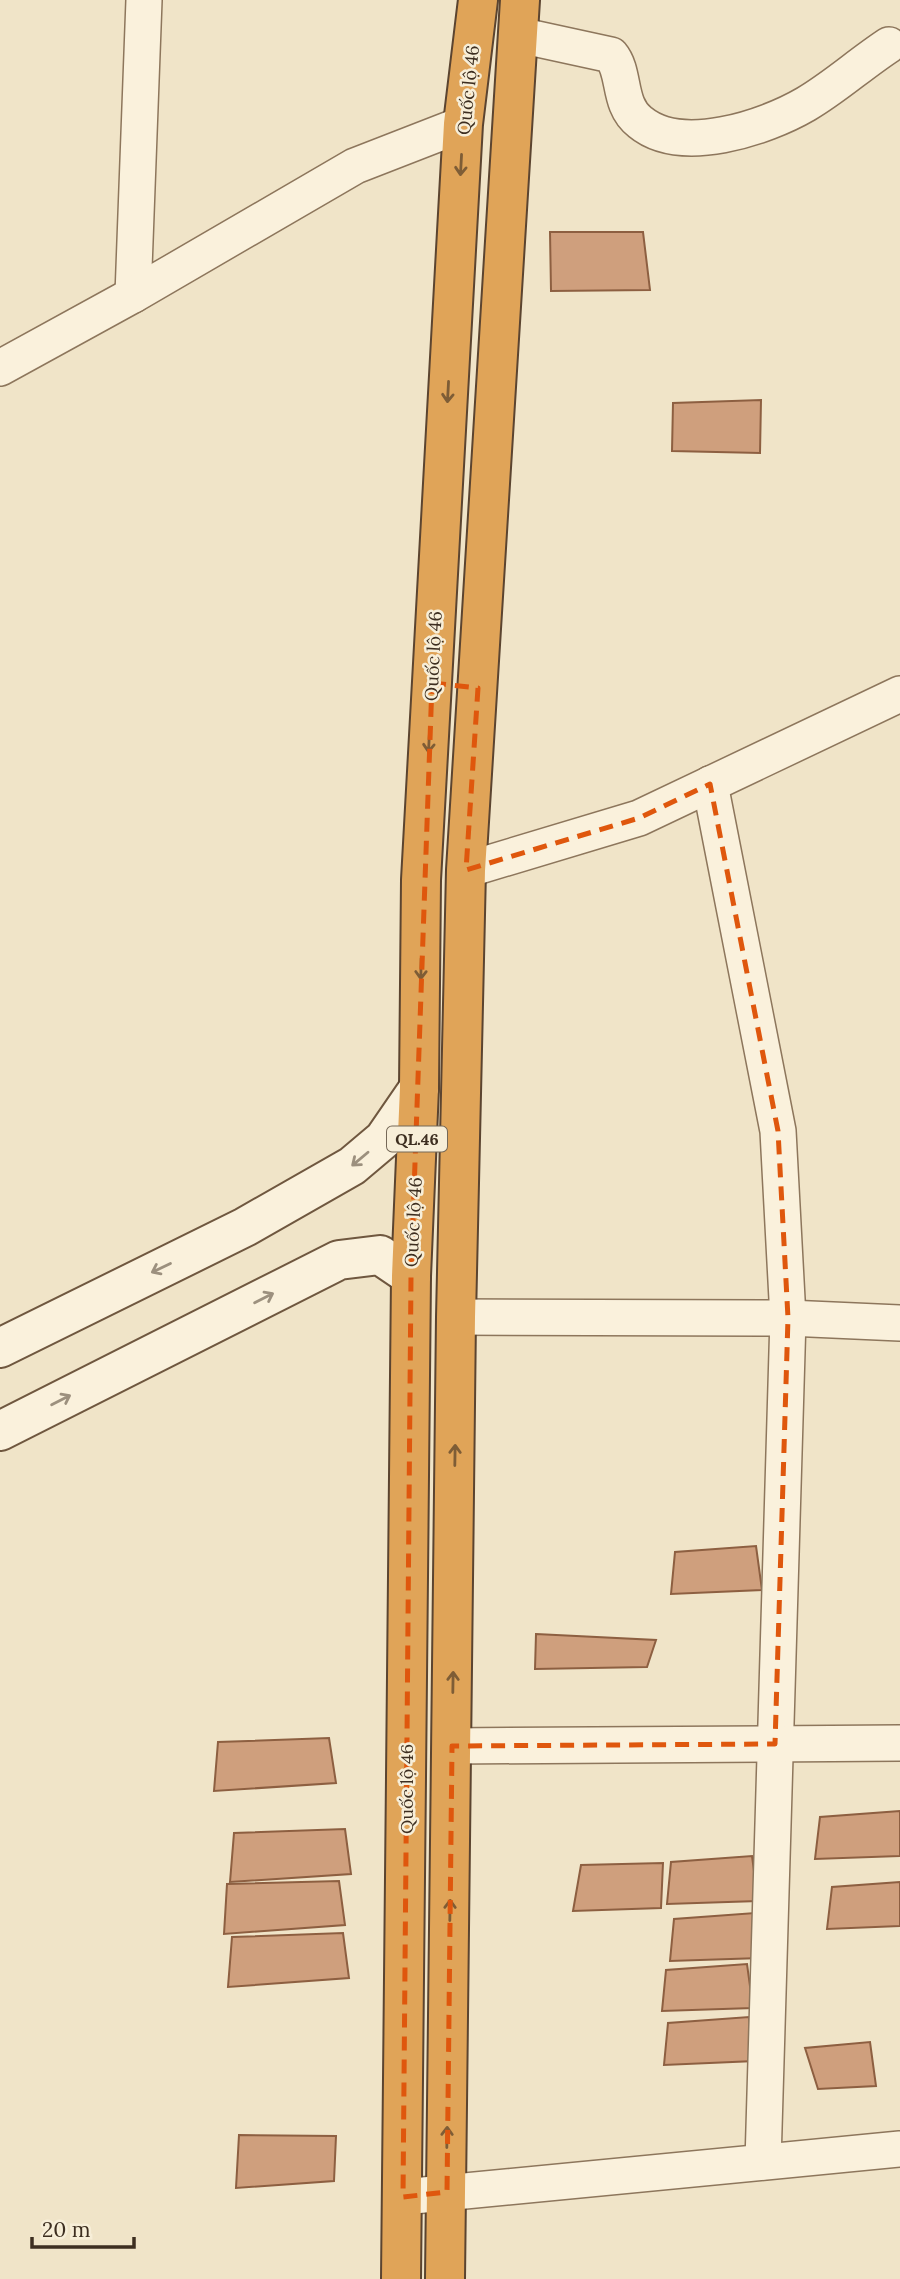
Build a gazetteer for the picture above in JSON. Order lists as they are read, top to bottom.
{
  "streets": {
    "highway": ["Quốc lộ 46", "QL.46"]
  },
  "scale_bar": "20 m"
}
